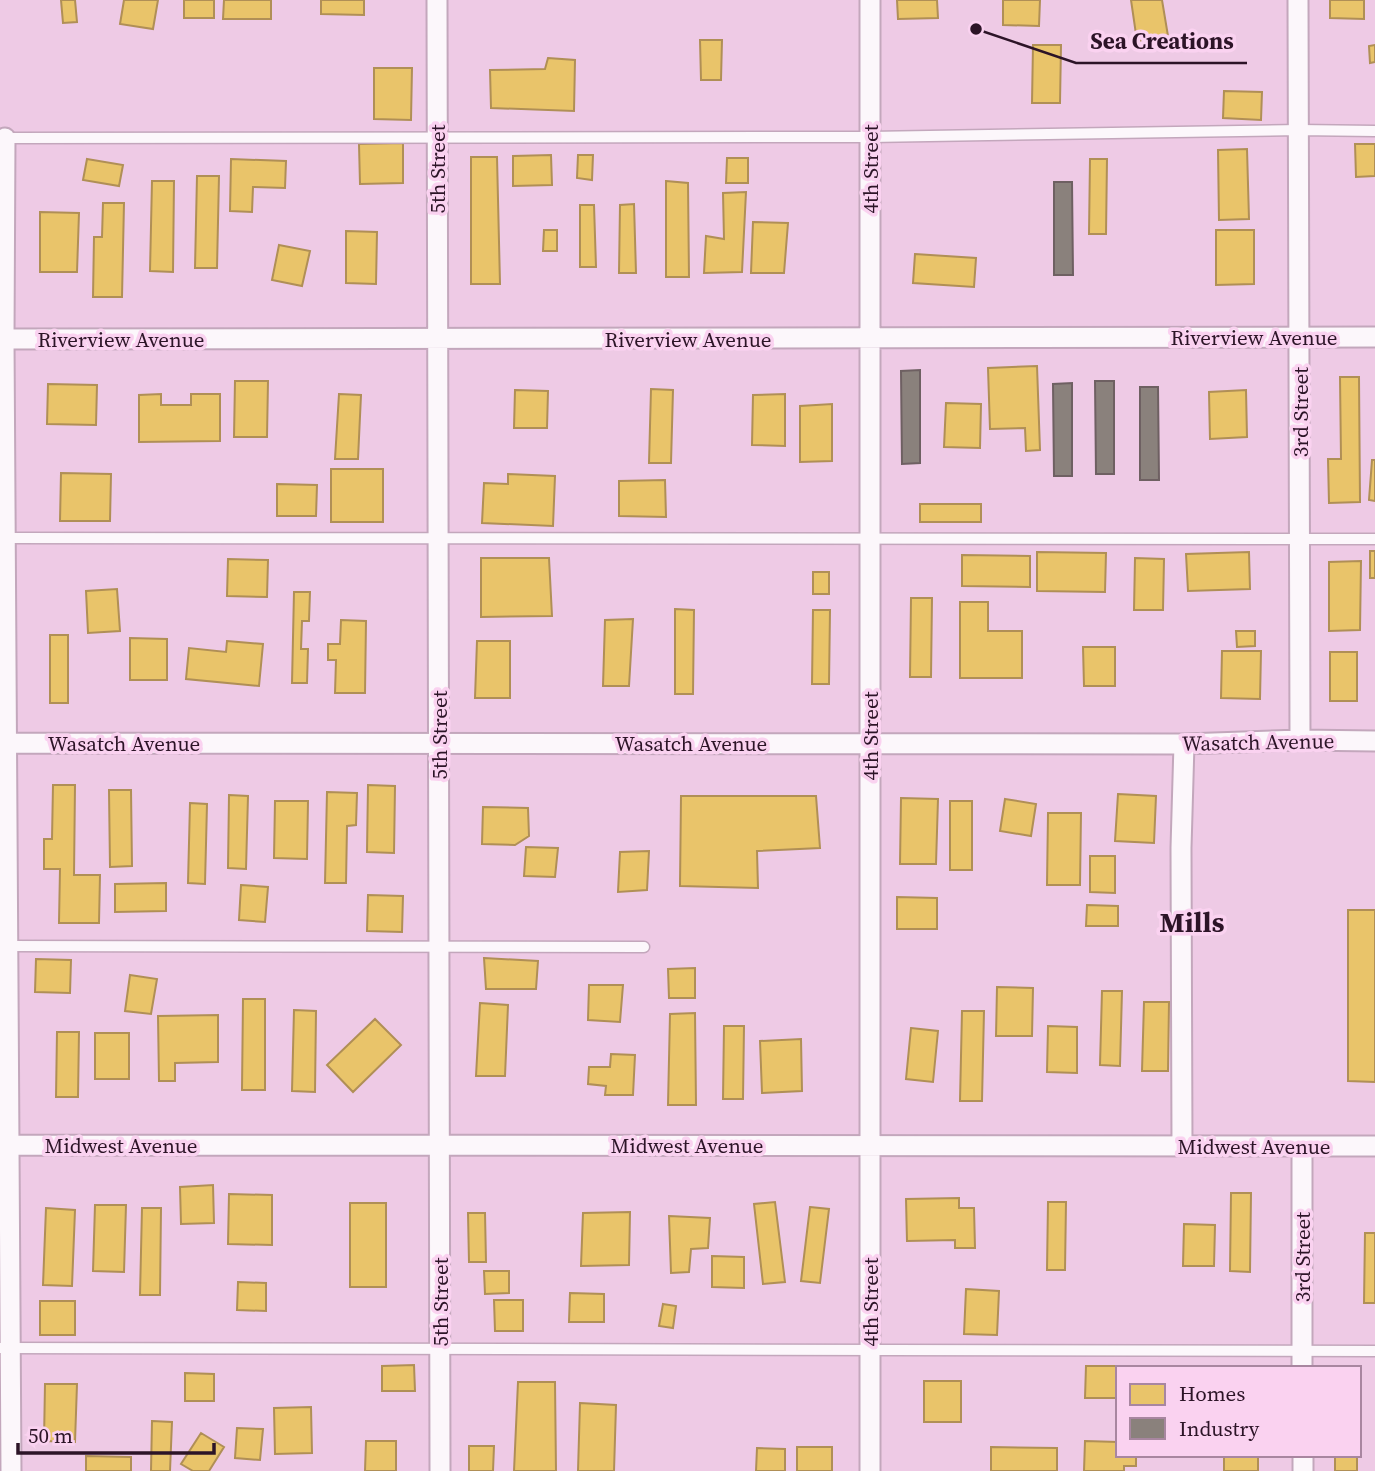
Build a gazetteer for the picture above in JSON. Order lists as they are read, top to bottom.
{
  "streets": {
    "street": [
      "5th Street",
      "4th Street",
      "Riverview Avenue",
      "3rd Street",
      "Wasatch Avenue",
      "Midwest Avenue"
    ]
  },
  "crossings": [
    ["5th Street", "Riverview Avenue"],
    ["5th Street", "Wasatch Avenue"],
    ["5th Street", "Midwest Avenue"],
    ["4th Street", "Riverview Avenue"],
    ["4th Street", "Wasatch Avenue"],
    ["4th Street", "Midwest Avenue"],
    ["Riverview Avenue", "3rd Street"],
    ["3rd Street", "Wasatch Avenue"],
    ["3rd Street", "Midwest Avenue"]
  ],
  "districts": ["Mills"],
  "places": ["Sea Creations"],
  "legend": ["Homes", "Industry"],
  "scale_bar": "50 m"
}
